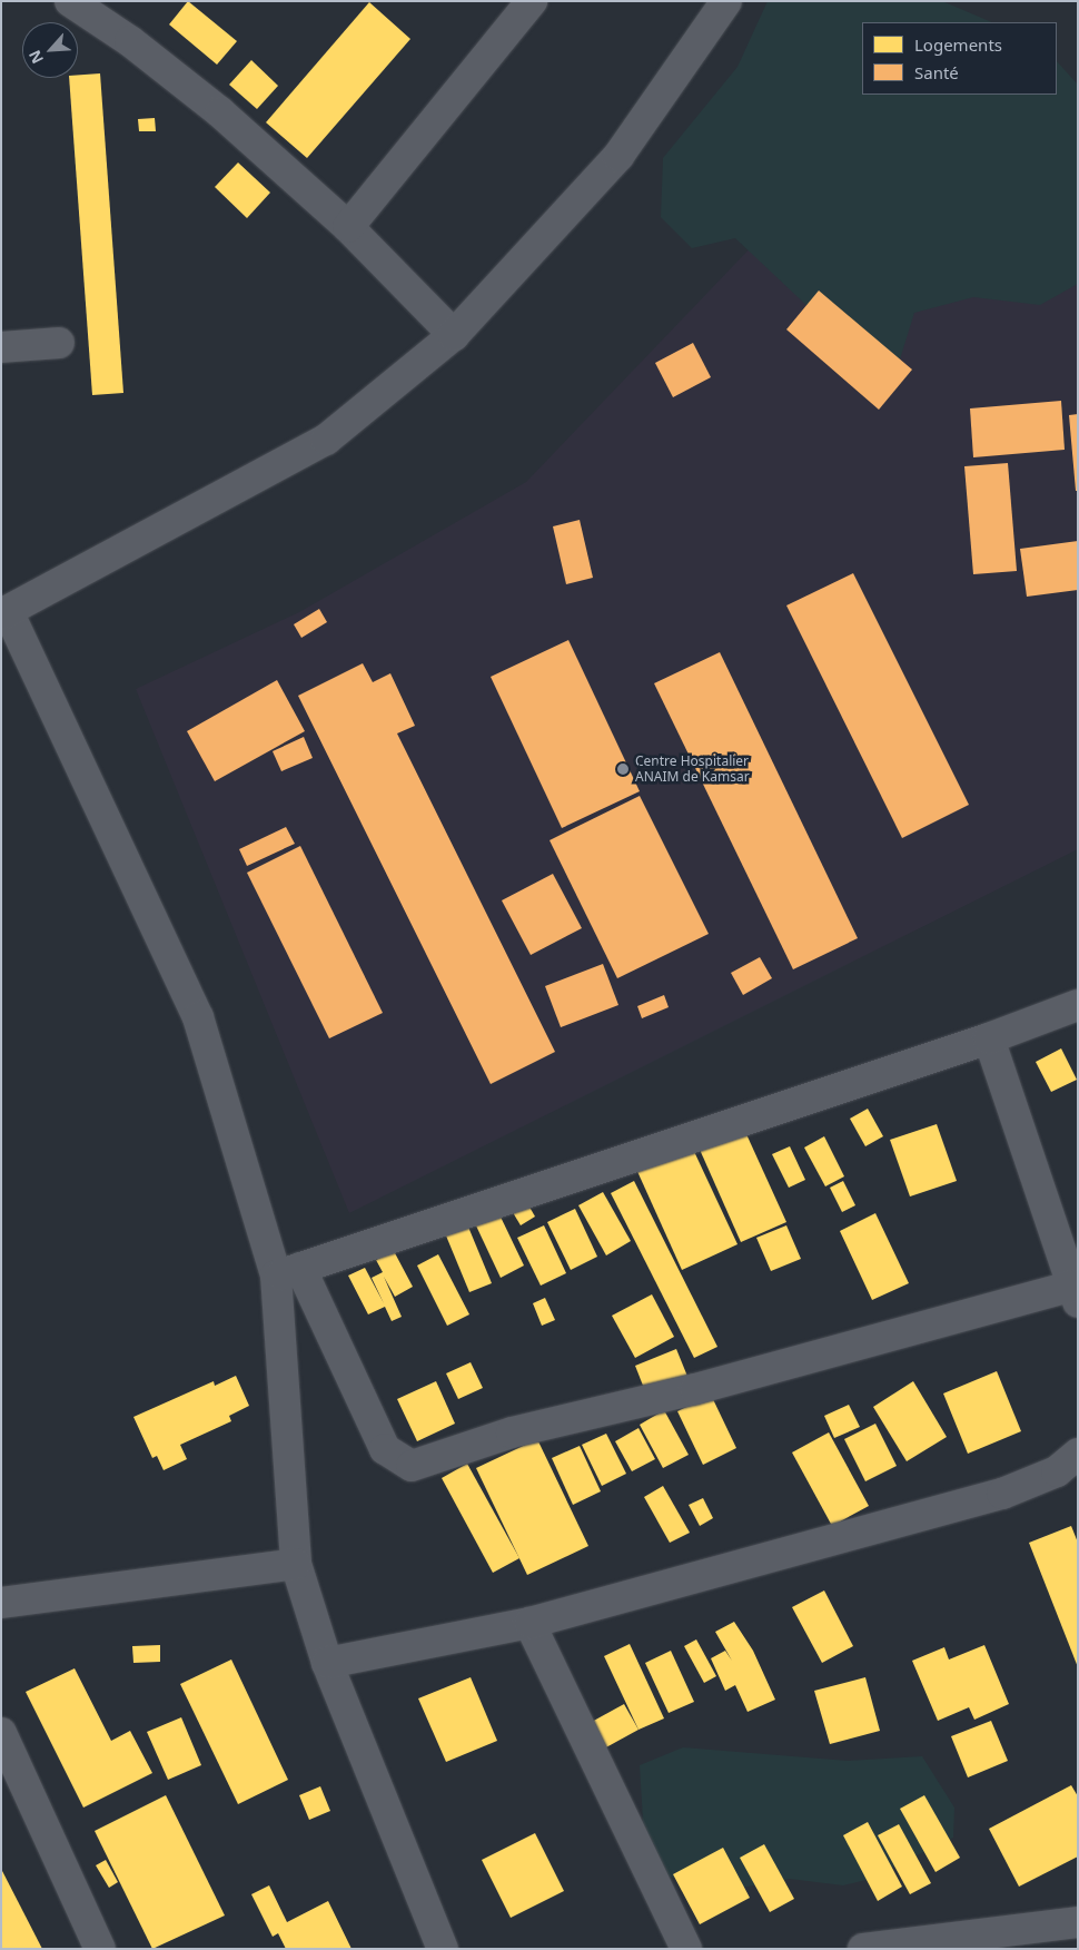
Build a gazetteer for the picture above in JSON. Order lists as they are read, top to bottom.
{
  "places": ["Centre Hospitalier ANAIM de Kamsar"],
  "legend": ["Logements", "Santé"],
  "north": "bottom left"
}
